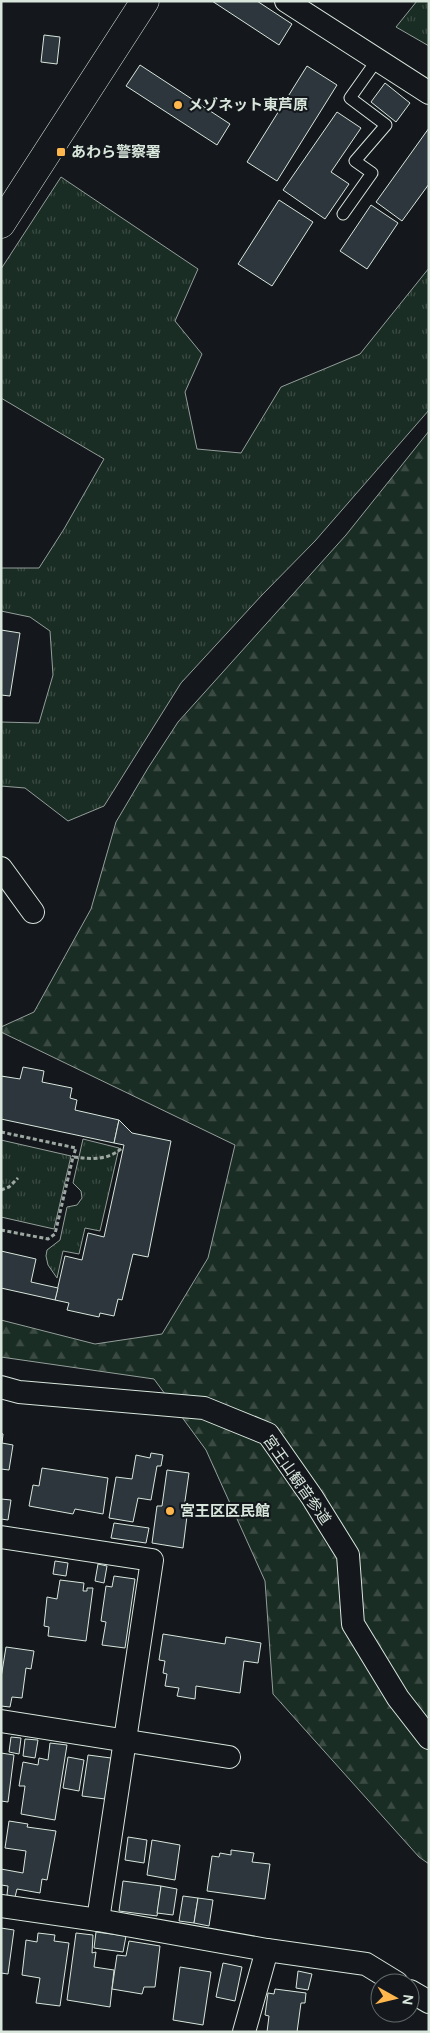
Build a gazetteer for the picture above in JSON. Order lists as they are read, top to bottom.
{
  "streets": {
    "street": ["宮王山観音参道"]
  },
  "places": {
    "other": ["メゾネット東芦原", "宮王区区民館"],
    "transit": ["あわら警察署"]
  },
  "north": "right"
}
